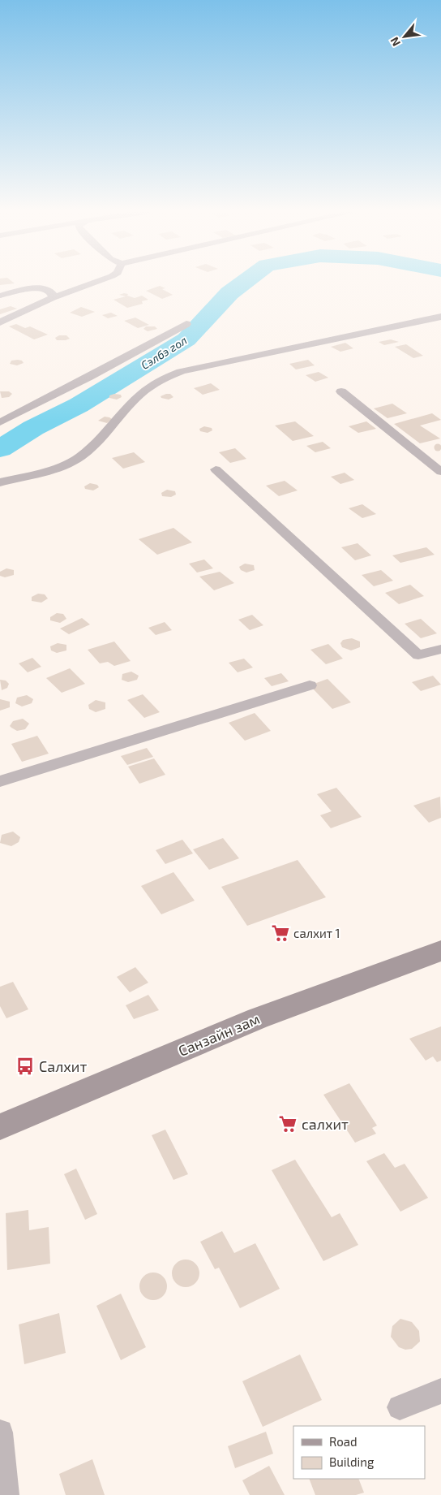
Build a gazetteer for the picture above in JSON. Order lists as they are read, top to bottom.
{
  "streets": {
    "main road": ["Санзайн зам"]
  },
  "water": ["Сэлбэ гол"],
  "places": {
    "supermarket": ["салхит 1", "салхит"],
    "bus stop": ["Салхит"]
  },
  "legend": ["Road", "Building"],
  "north": "bottom left"
}
